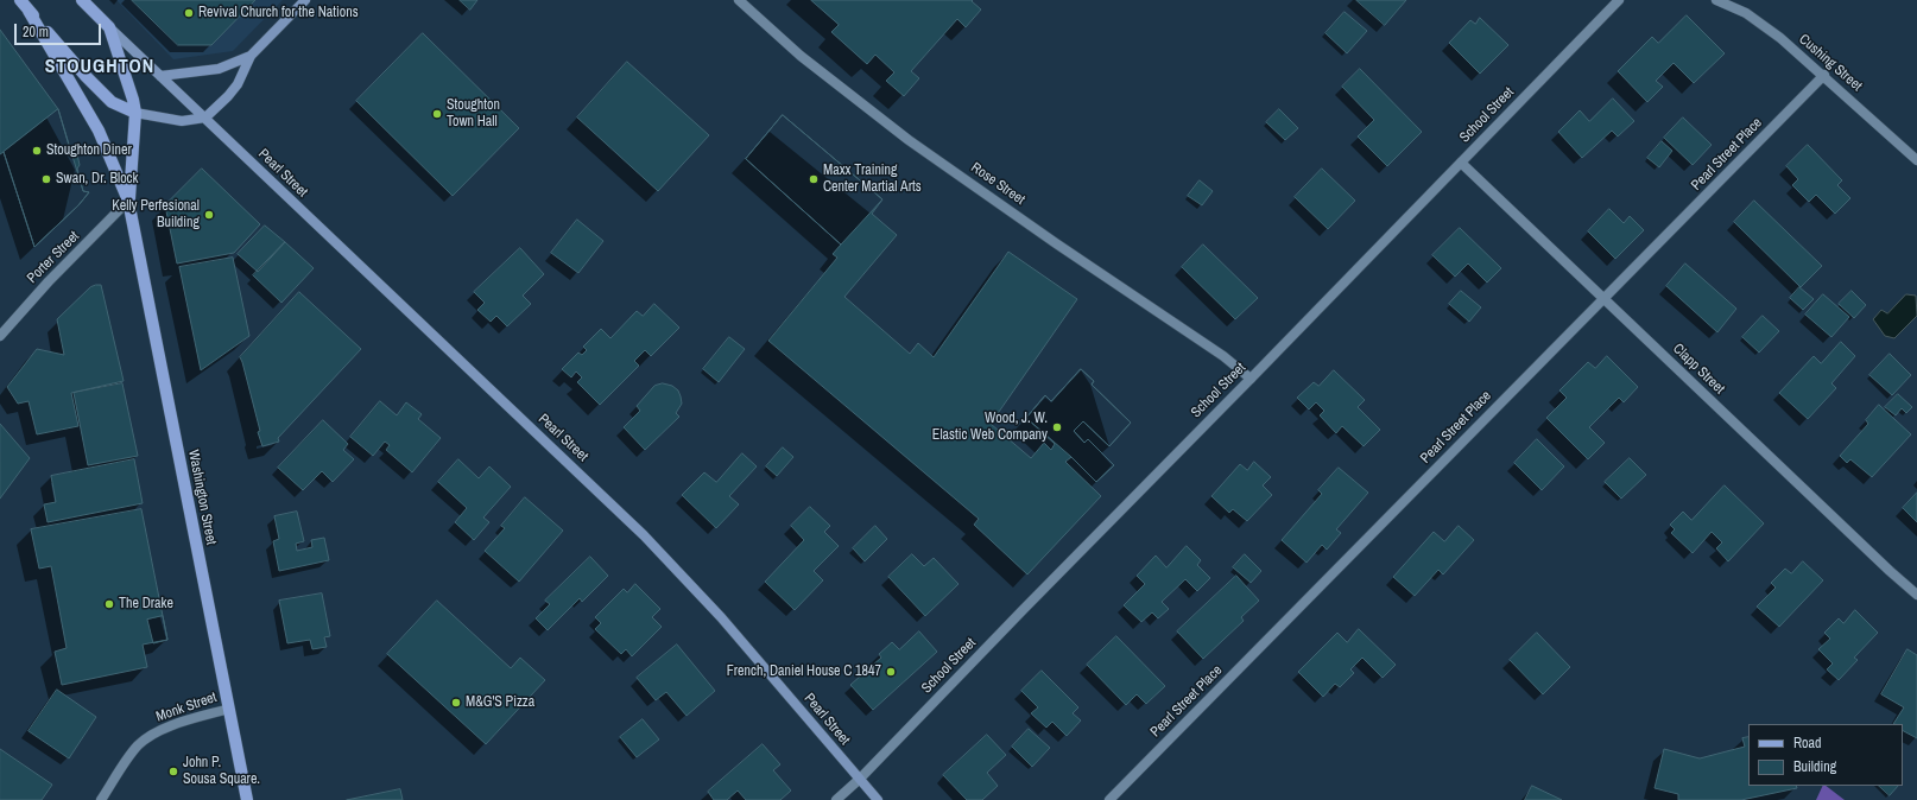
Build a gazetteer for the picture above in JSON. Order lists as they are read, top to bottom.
{
  "streets": {
    "main road": ["Pearl Street", "Washington Street"],
    "street": [
      "Cushing Street",
      "School Street",
      "Pearl Street Place",
      "Rose Street",
      "Porter Street",
      "Clapp Street",
      "Monk Street"
    ]
  },
  "crossings": [
    ["Cushing Street", "Pearl Street Place"],
    ["School Street", "Pearl Street"],
    ["School Street", "Rose Street"],
    ["School Street", "Clapp Street"],
    ["Pearl Street Place", "Clapp Street"],
    ["Pearl Street", "Washington Street"],
    ["Porter Street", "Washington Street"],
    ["Washington Street", "Monk Street"]
  ],
  "districts": ["STOUGHTON"],
  "places": [
    "Revival Church for the Nations",
    "Stoughton Town Hall",
    "Stoughton Diner",
    "Swan, Dr. Block",
    "Maxx Training Center Martial Arts",
    "Kelly Perfesional Building",
    "Wood, J. W. Elastic Web Company",
    "The Drake",
    "French, Daniel House C 1847",
    "M&G'S Pizza",
    "John P. Sousa Square."
  ],
  "legend": ["Road", "Building"],
  "scale_bar": "20 m"
}
